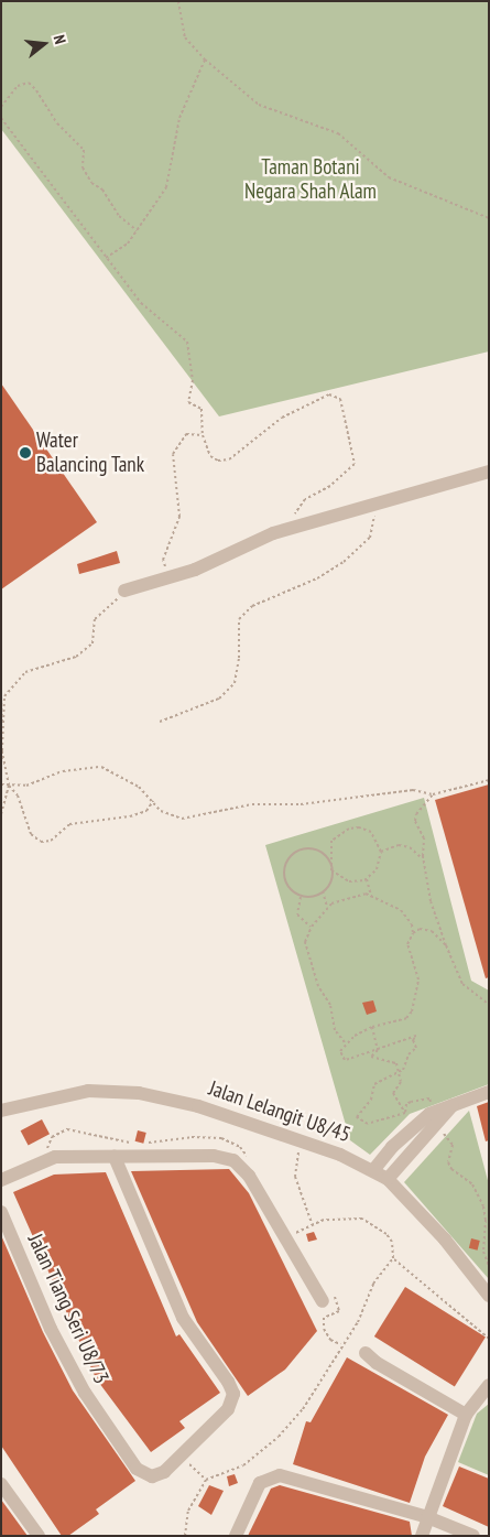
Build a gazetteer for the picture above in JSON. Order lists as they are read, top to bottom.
{
  "streets": {
    "street": ["Jalan Lelangit U8/45", "Jalan Tiang Seri U8/73"]
  },
  "parks": ["Taman Botani Negara Shah Alam"],
  "places": ["Water Balancing Tank"],
  "north": "right"
}
